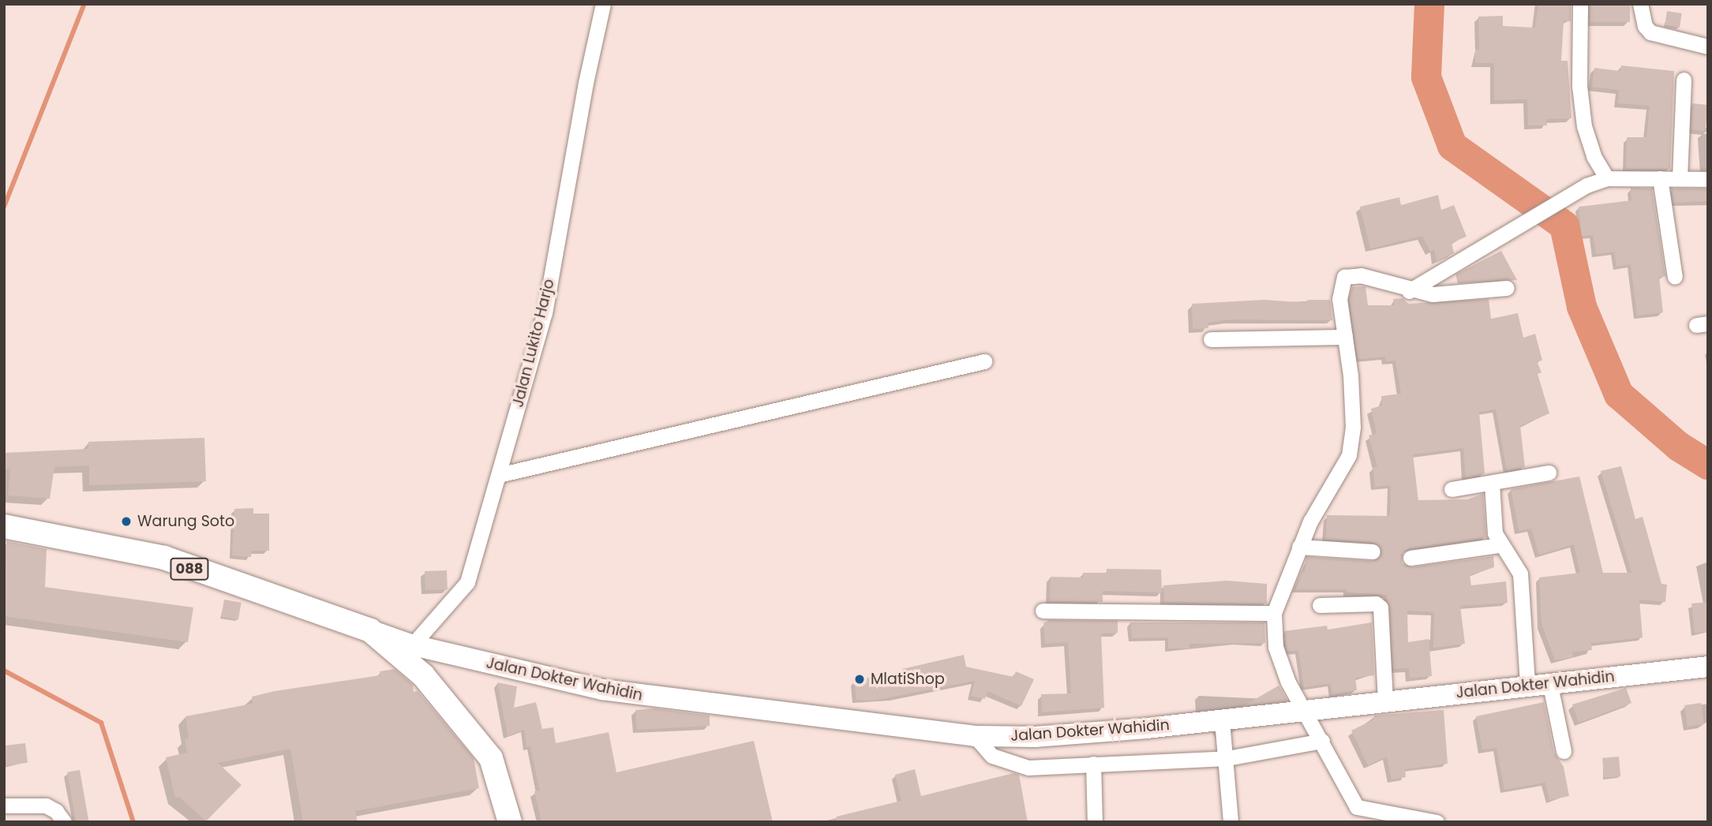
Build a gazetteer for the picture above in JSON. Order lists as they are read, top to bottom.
{
  "streets": {
    "main road": ["088", "Jalan Dokter Wahidin"],
    "street": ["Jalan Lukito Harjo"]
  },
  "crossings": [
    ["Jalan Lukito Harjo", "088"],
    ["Jalan Lukito Harjo", "Jalan Dokter Wahidin"],
    ["088", "Jalan Dokter Wahidin"]
  ],
  "places": ["Warung Soto", "MlatiShop"]
}
